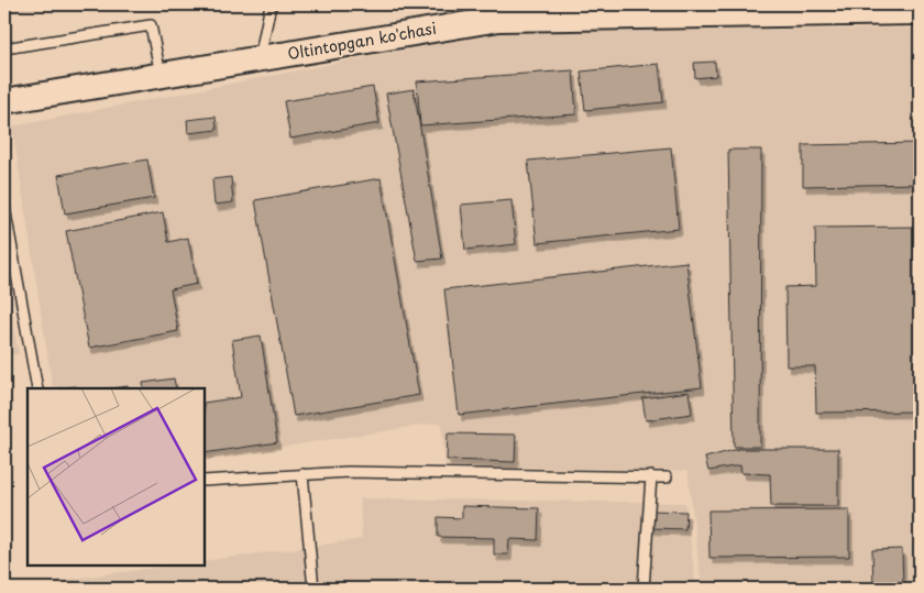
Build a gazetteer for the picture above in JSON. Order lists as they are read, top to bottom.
{
  "streets": {
    "street": ["Oltintopgan ko'chasi"]
  }
}
